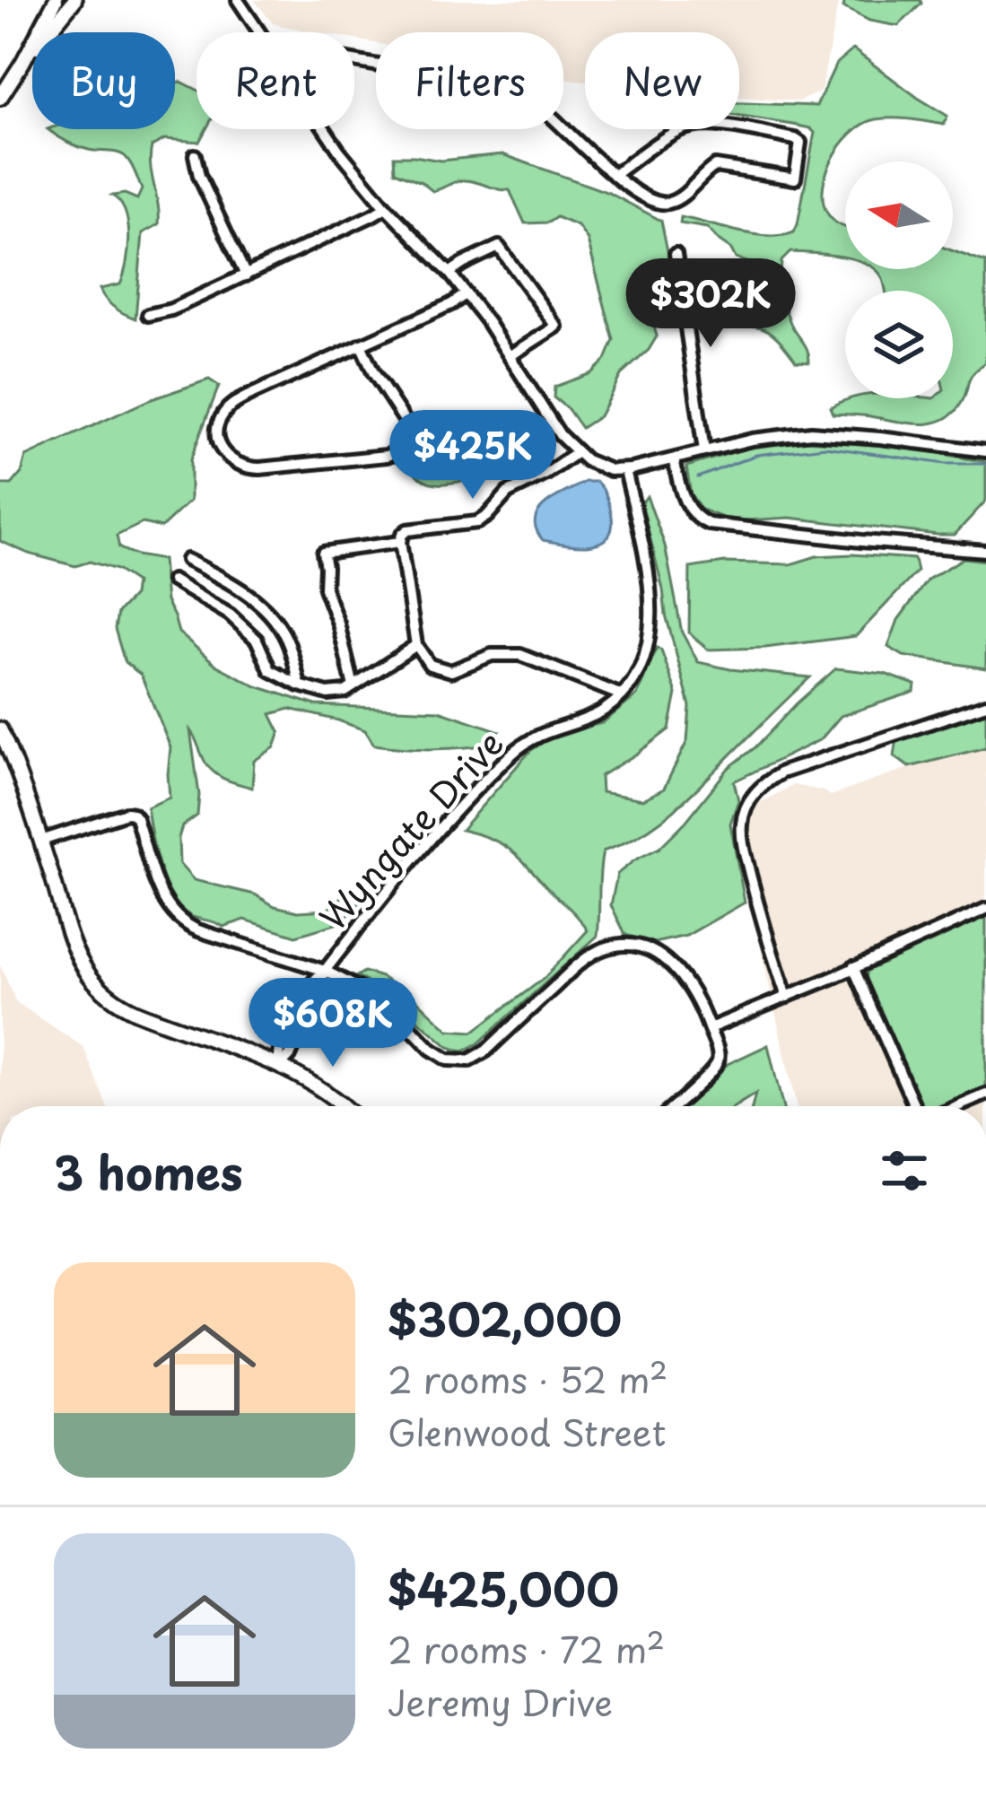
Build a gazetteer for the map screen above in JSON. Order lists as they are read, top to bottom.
{
  "streets": {
    "street": ["Wyngate Drive"]
  },
  "north": "left",
  "page": {
    "chip": [
      "Buy",
      "Rent",
      "Filters",
      "New"
    ],
    "price": ["$302K", "$425K", "$608K"],
    "heading": "3 homes",
    "list": [
      {
        "name": "$302,000",
        "note": "2 rooms · 52 m² · Glenwood Street"
      },
      {
        "name": "$425,000",
        "note": "2 rooms · 72 m² · Jeremy Drive"
      }
    ]
  }
}
